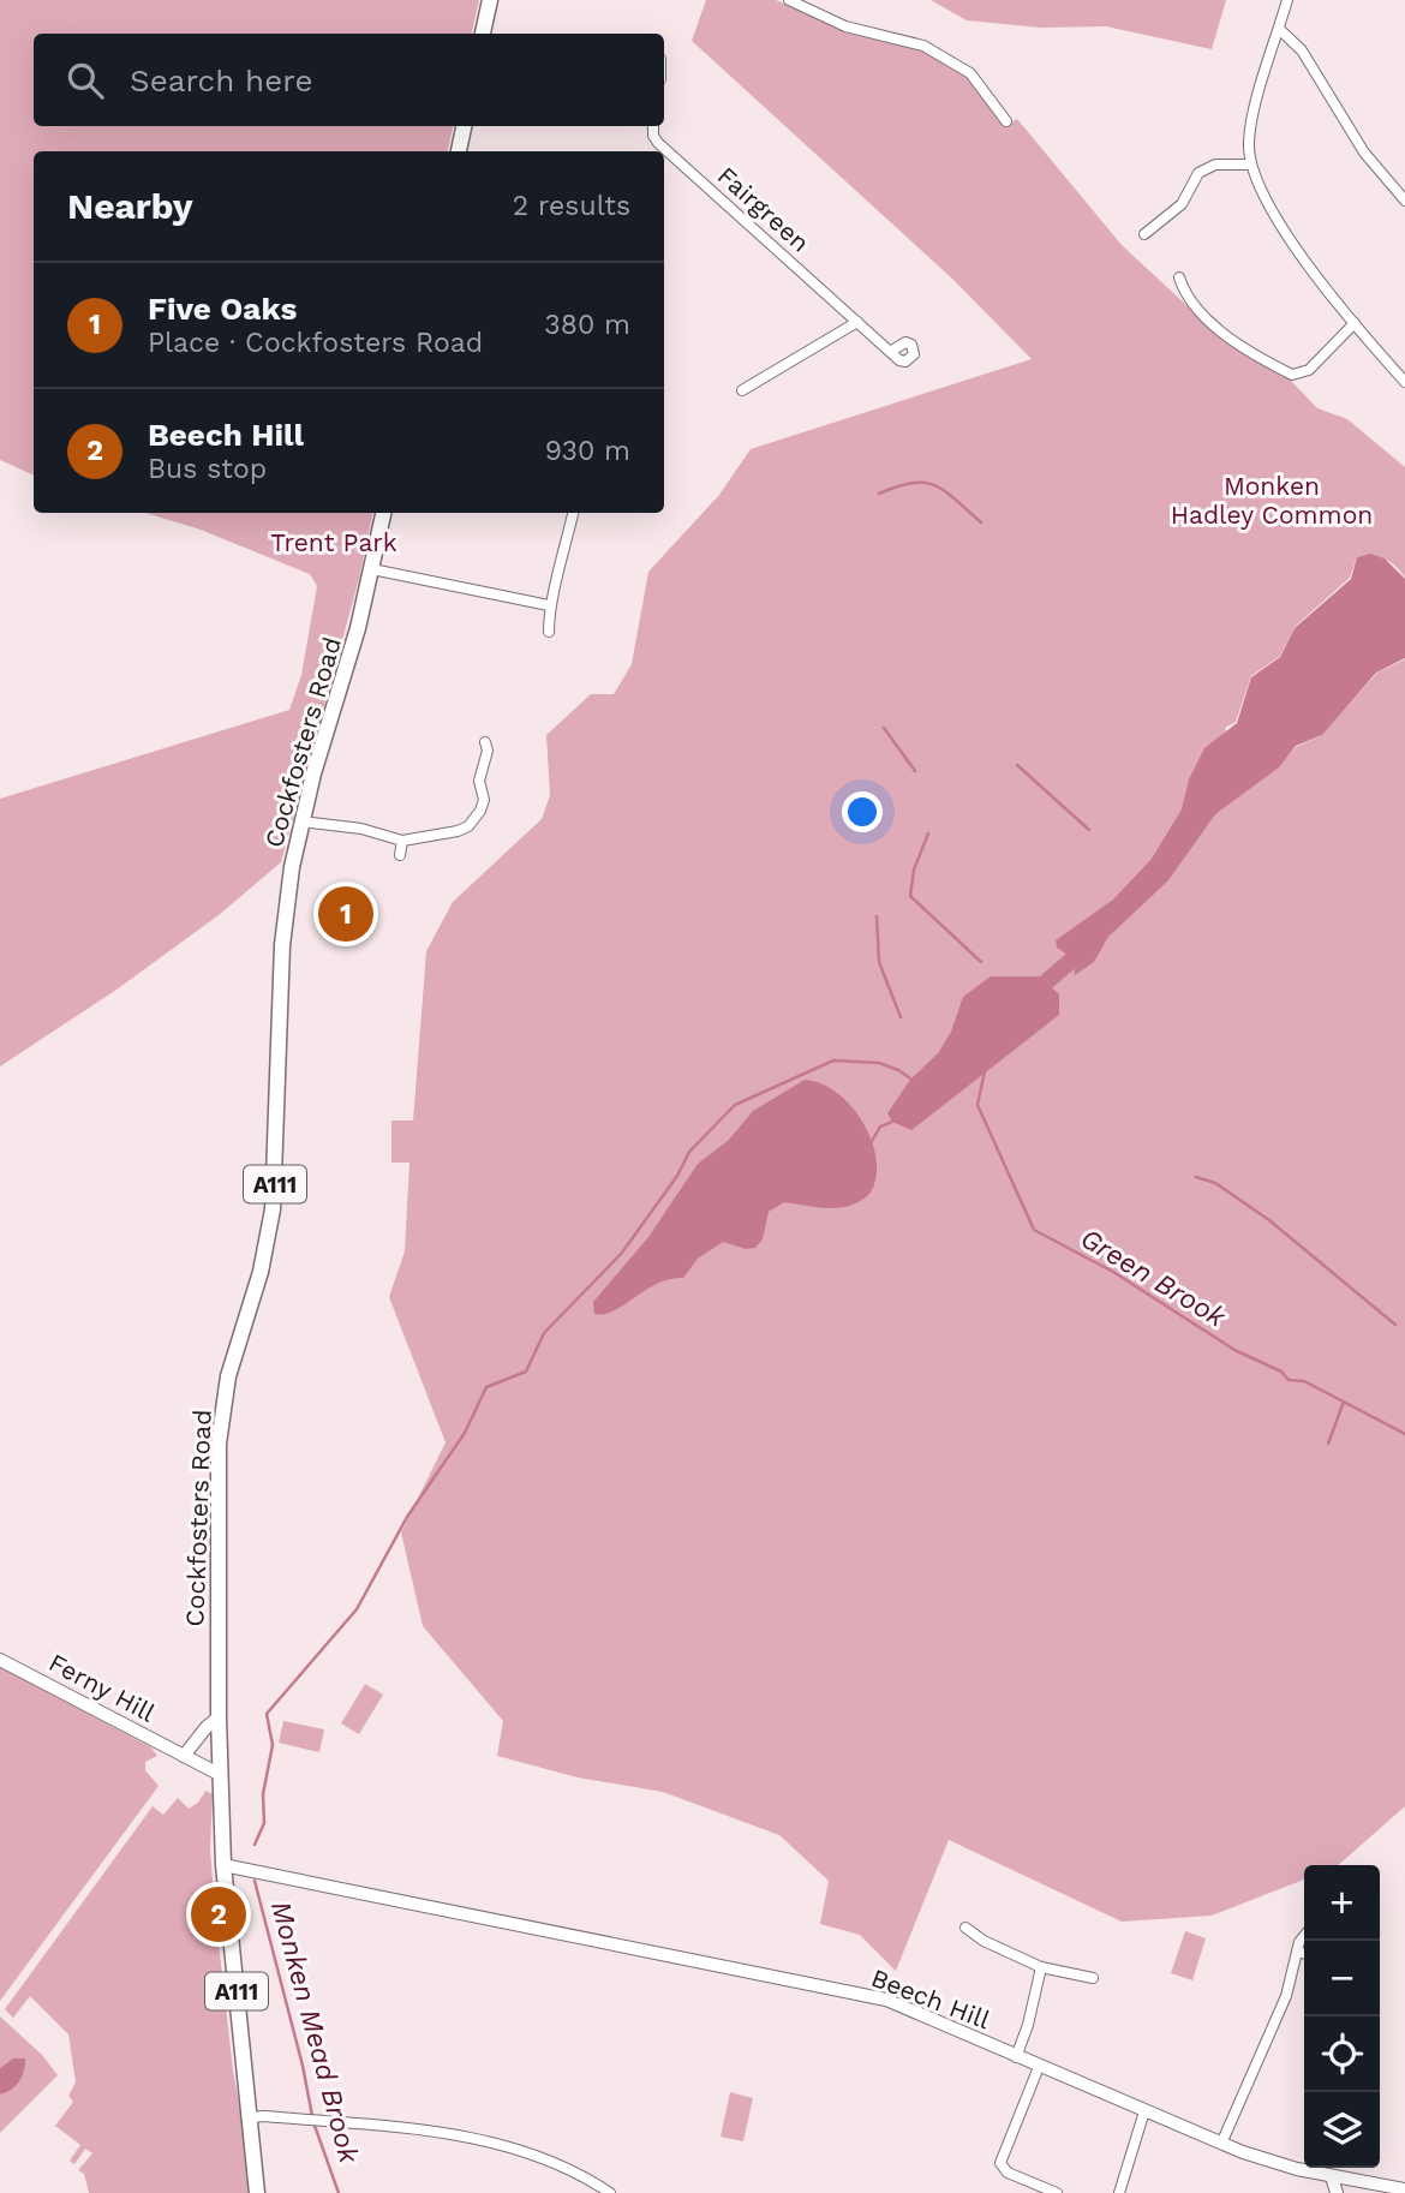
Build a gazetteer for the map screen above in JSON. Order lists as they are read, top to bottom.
{
  "streets": {
    "main road": ["Cockfosters Road", "A111"],
    "street": ["Fairgreen", "Ferny Hill", "Beech Hill"]
  },
  "crossings": [
    ["Cockfosters Road", "Ferny Hill"],
    ["Cockfosters Road", "Beech Hill"]
  ],
  "water": ["Green Brook", "Monken Mead Brook"],
  "parks": ["Monken Hadley Common", "Trent Park"],
  "page": {
    "search": "Search here",
    "heading": ["Nearby", "2 results"],
    "list": [
      {
        "mark": "1",
        "name": "Five Oaks",
        "note": "Place · Cockfosters Road",
        "value": "380 m"
      },
      {
        "mark": "2",
        "name": "Beech Hill",
        "note": "Bus stop",
        "value": "930 m"
      }
    ],
    "pins": ["1", "2"],
    "map_buttons": ["+", "−"]
  }
}
